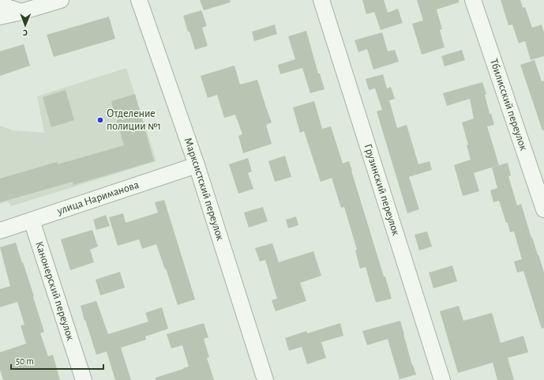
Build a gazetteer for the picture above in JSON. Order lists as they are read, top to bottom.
{
  "streets": {
    "street": [
      "Тбилисский переулок",
      "Марксистский переулок",
      "Грузинский переулок",
      "улица Нариманова",
      "Канонерский переулок"
    ]
  },
  "crossings": [
    ["Марксистский переулок", "улица Нариманова"],
    ["улица Нариманова", "Канонерский переулок"]
  ],
  "places": ["Отделение полиции №1"],
  "scale_bar": "50 m",
  "north": "bottom"
}
